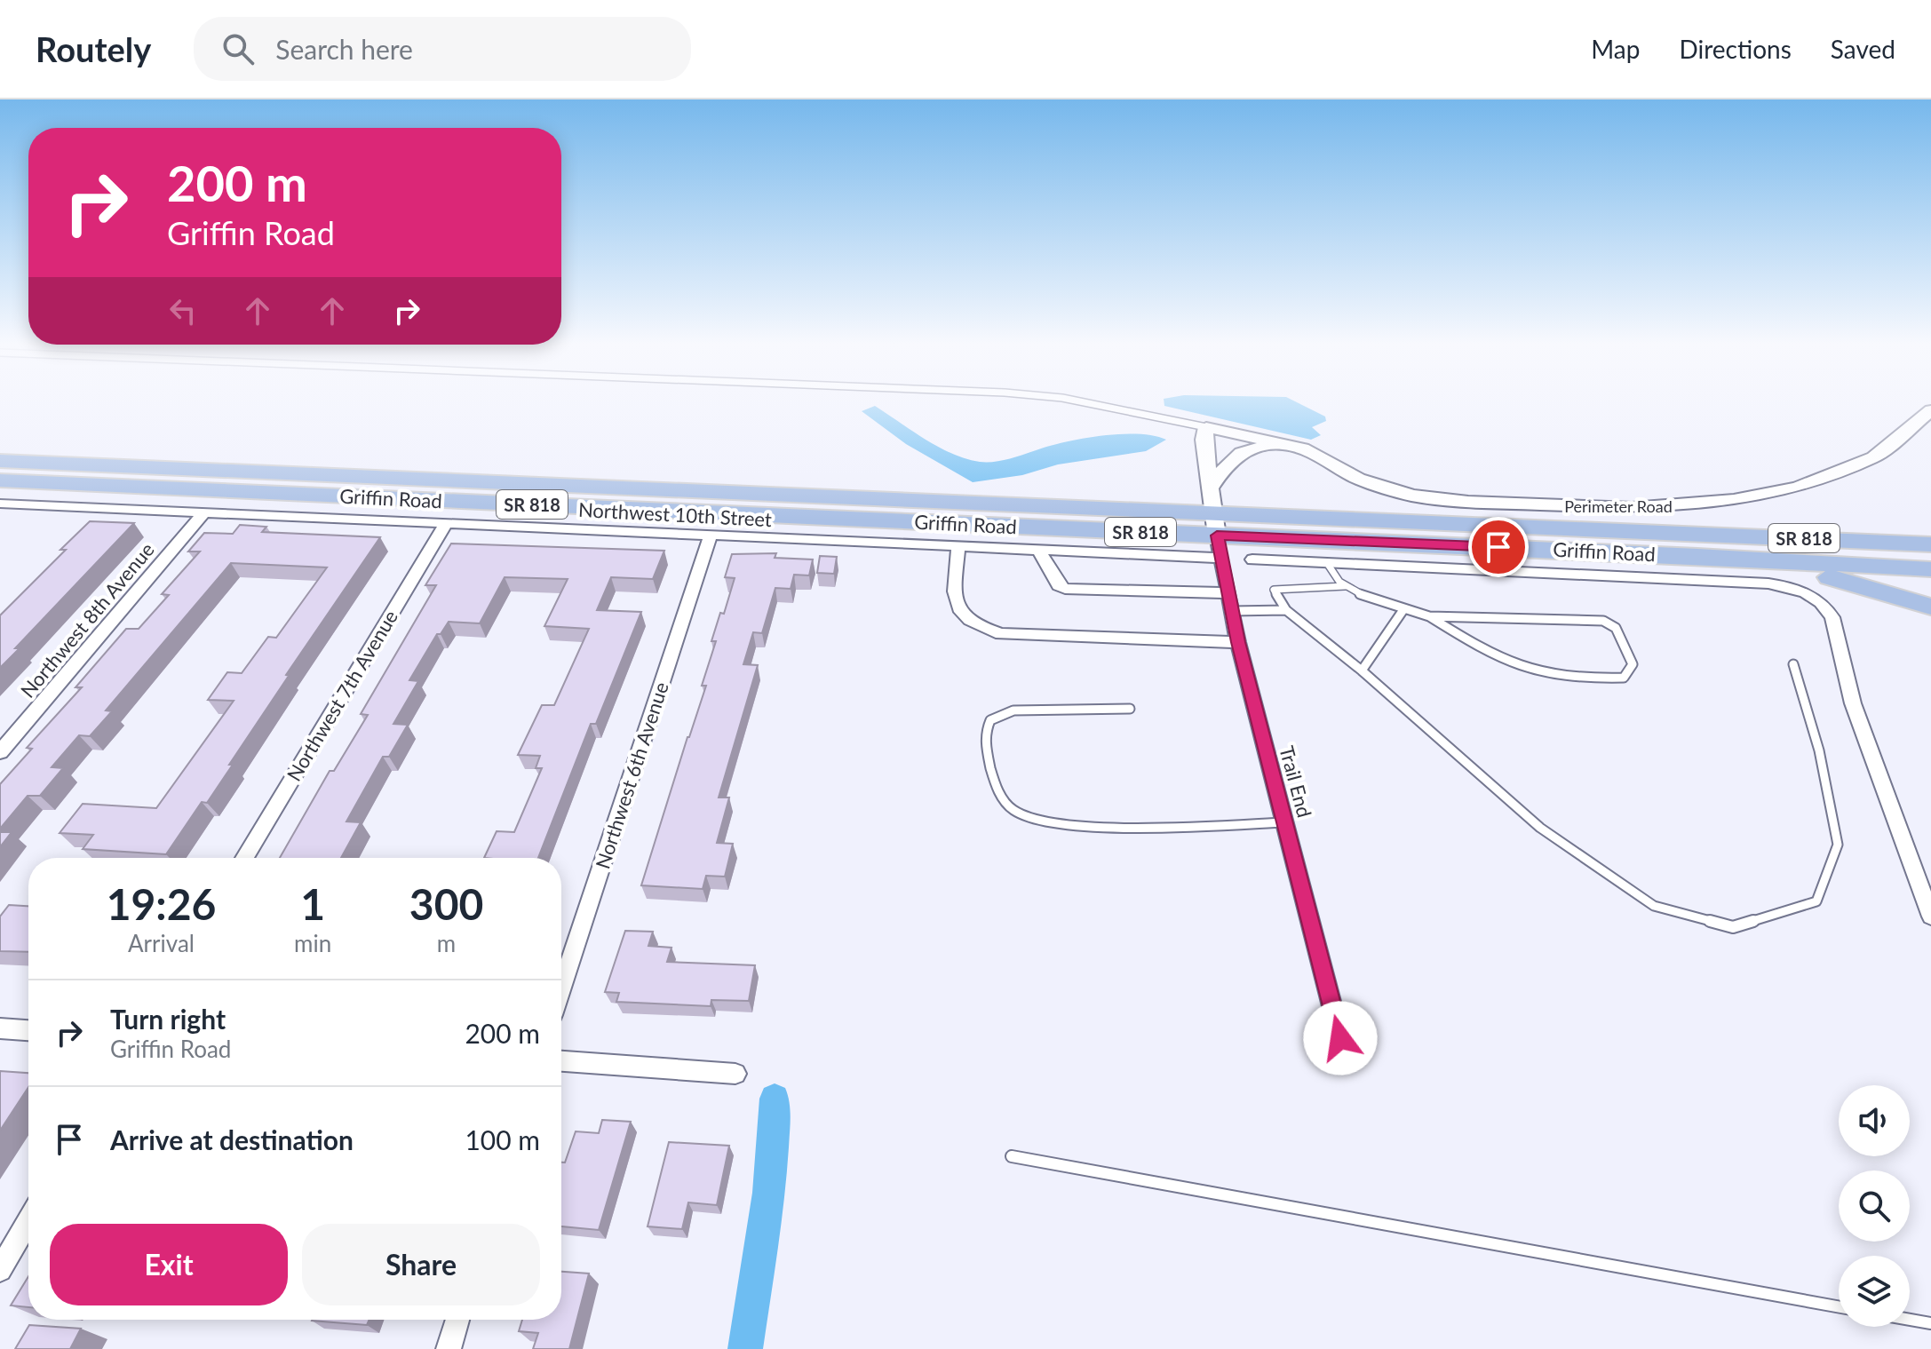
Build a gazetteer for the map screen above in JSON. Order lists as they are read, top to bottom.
{
  "streets": {
    "main road": ["Griffin Road", "SR 818"],
    "street": [
      "Perimeter Road",
      "Northwest 10th Street",
      "Northwest 8th Avenue",
      "Northwest 7th Avenue",
      "Northwest 6th Avenue",
      "Trail End"
    ]
  },
  "crossings": [
    ["Griffin Road", "Northwest 10th Street"],
    ["Griffin Road", "Trail End"],
    ["Northwest 10th Street", "Northwest 8th Avenue"],
    ["Northwest 10th Street", "Northwest 7th Avenue"],
    ["Northwest 10th Street", "Northwest 6th Avenue"],
    ["Northwest 10th Street", "Trail End"]
  ],
  "page": {
    "header": "Routely",
    "search": "Search here",
    "nav": ["Map", "Directions", "Saved"],
    "turn": ["200 m", "Griffin Road"],
    "eta": [
      "19:26",
      "Arrival",
      "1",
      "min",
      "300",
      "m"
    ],
    "list": [
      {
        "name": "Turn right",
        "note": "Griffin Road",
        "value": "200 m"
      },
      {
        "name": "Arrive at destination",
        "value": "100 m"
      }
    ],
    "buttons": ["Exit", "Share"]
  }
}
